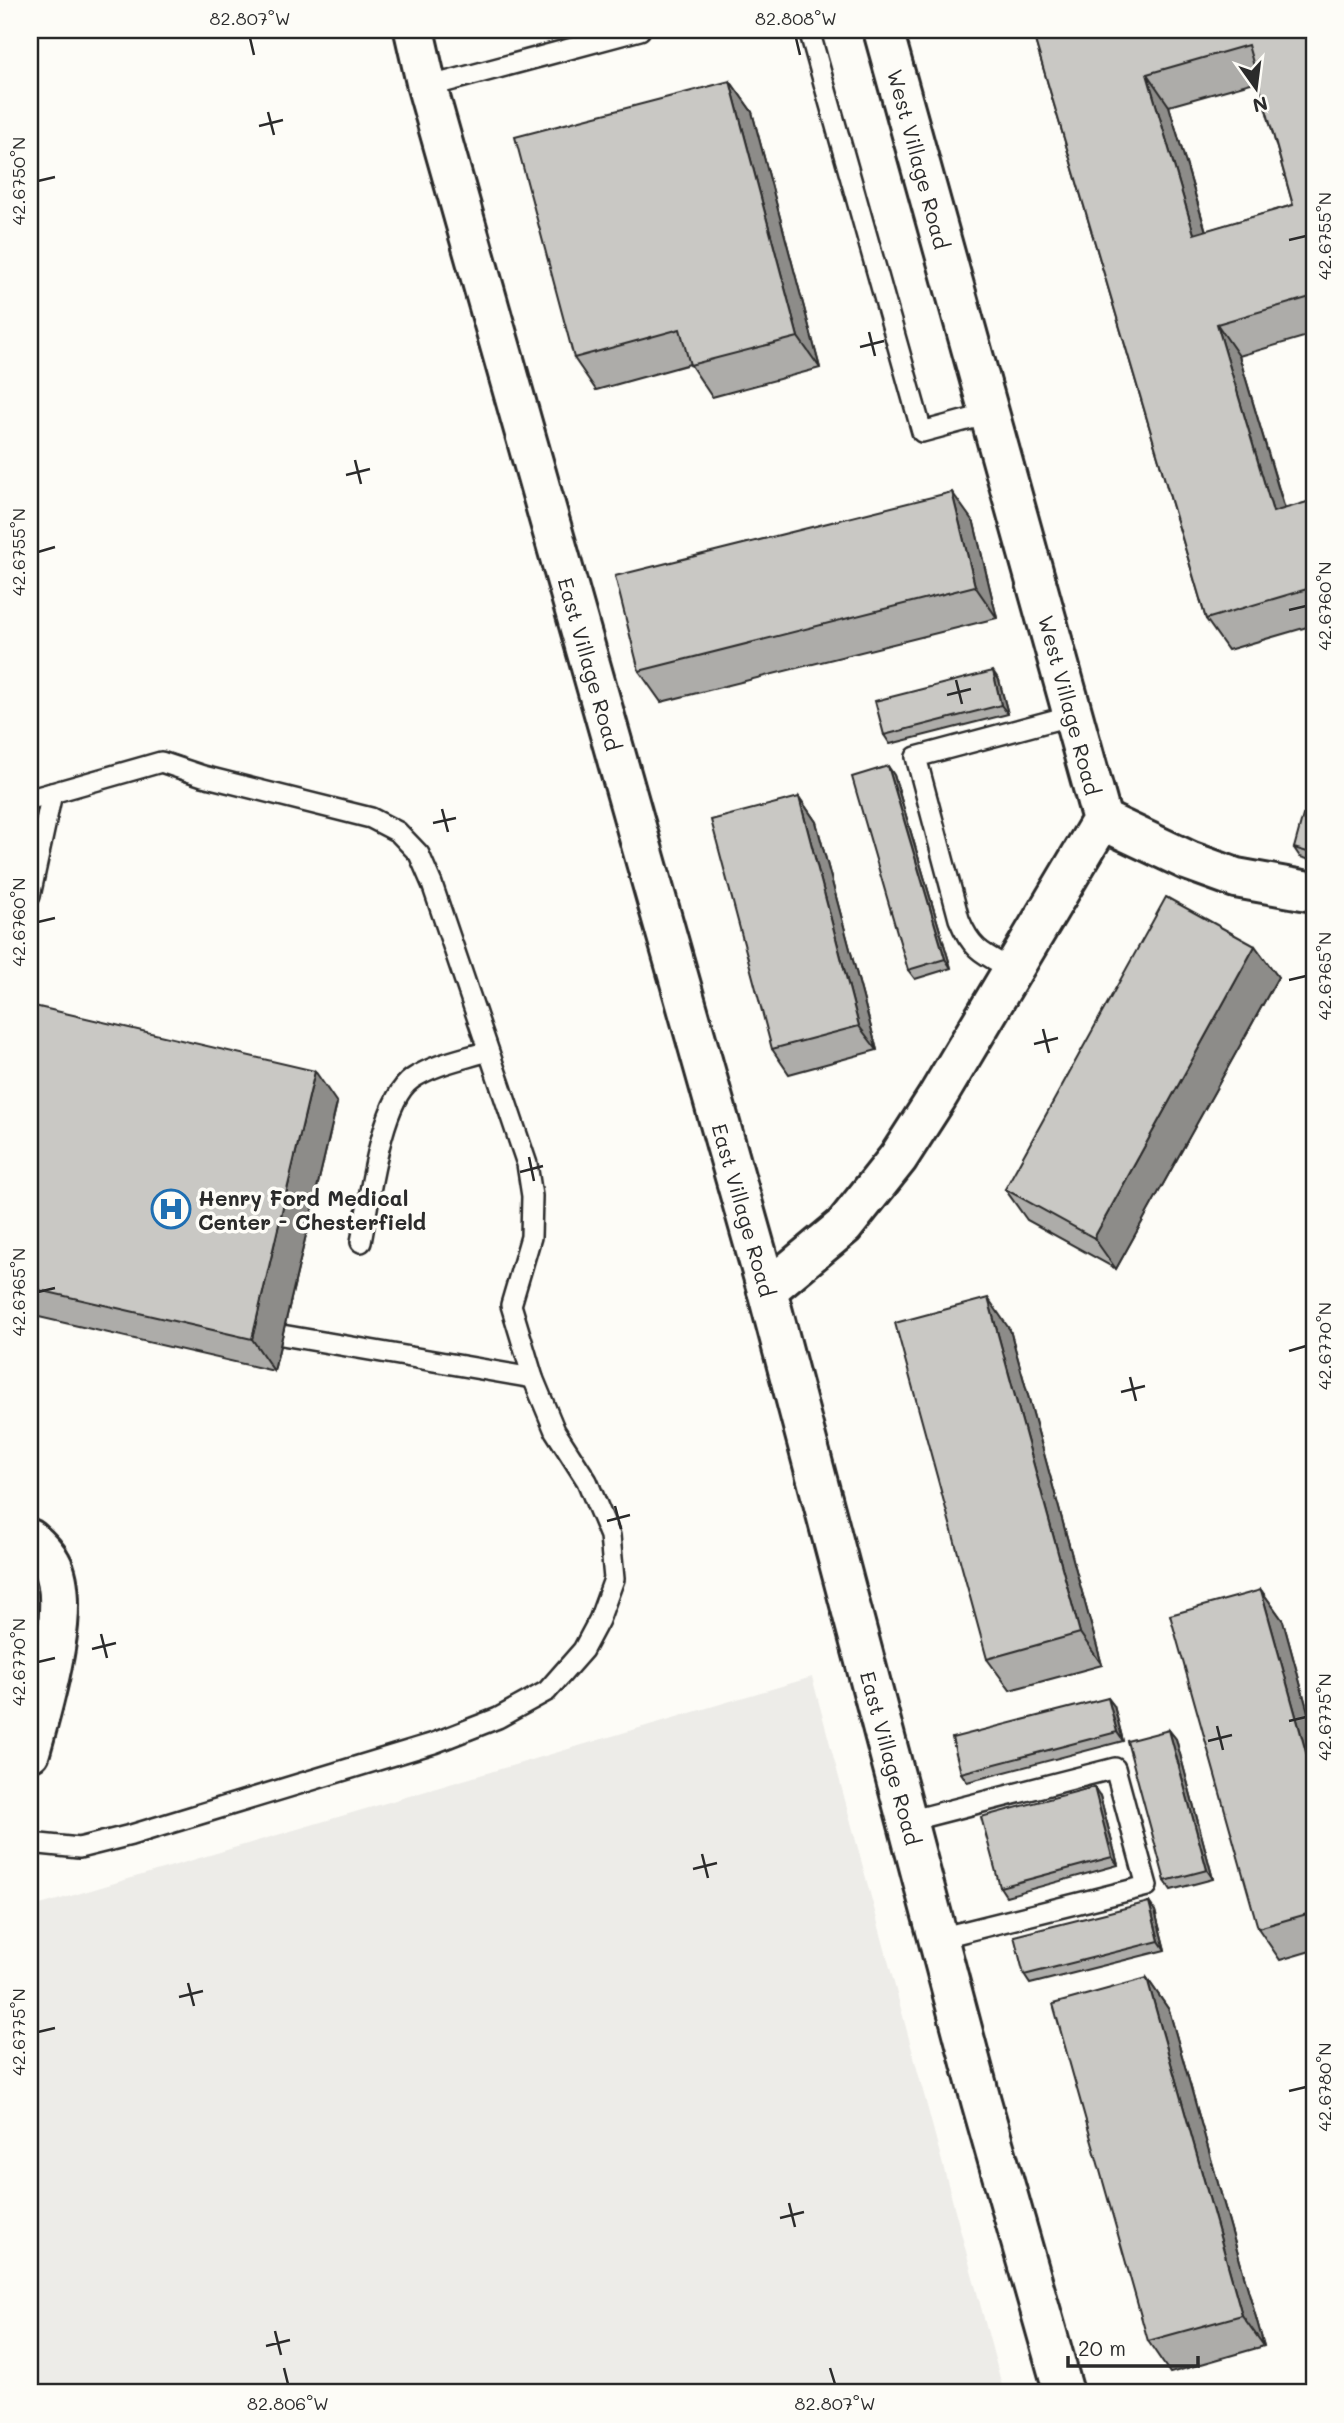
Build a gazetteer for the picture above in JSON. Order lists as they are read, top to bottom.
{
  "streets": {
    "street": ["West Village Road", "East Village Road"]
  },
  "crossings": [
    ["West Village Road", "East Village Road"]
  ],
  "places": {
    "hospital": ["Henry Ford Medical Center - Chesterfield"]
  },
  "scale_bar": "20 m",
  "north": "bottom",
  "coordinates": [
    "82.807°W",
    "82.808°W",
    "42.6750°N",
    "42.6755°N",
    "42.6760°N",
    "42.6765°N",
    "42.6770°N",
    "42.6775°N",
    "42.6780°N",
    "82.806°W"
  ]
}
